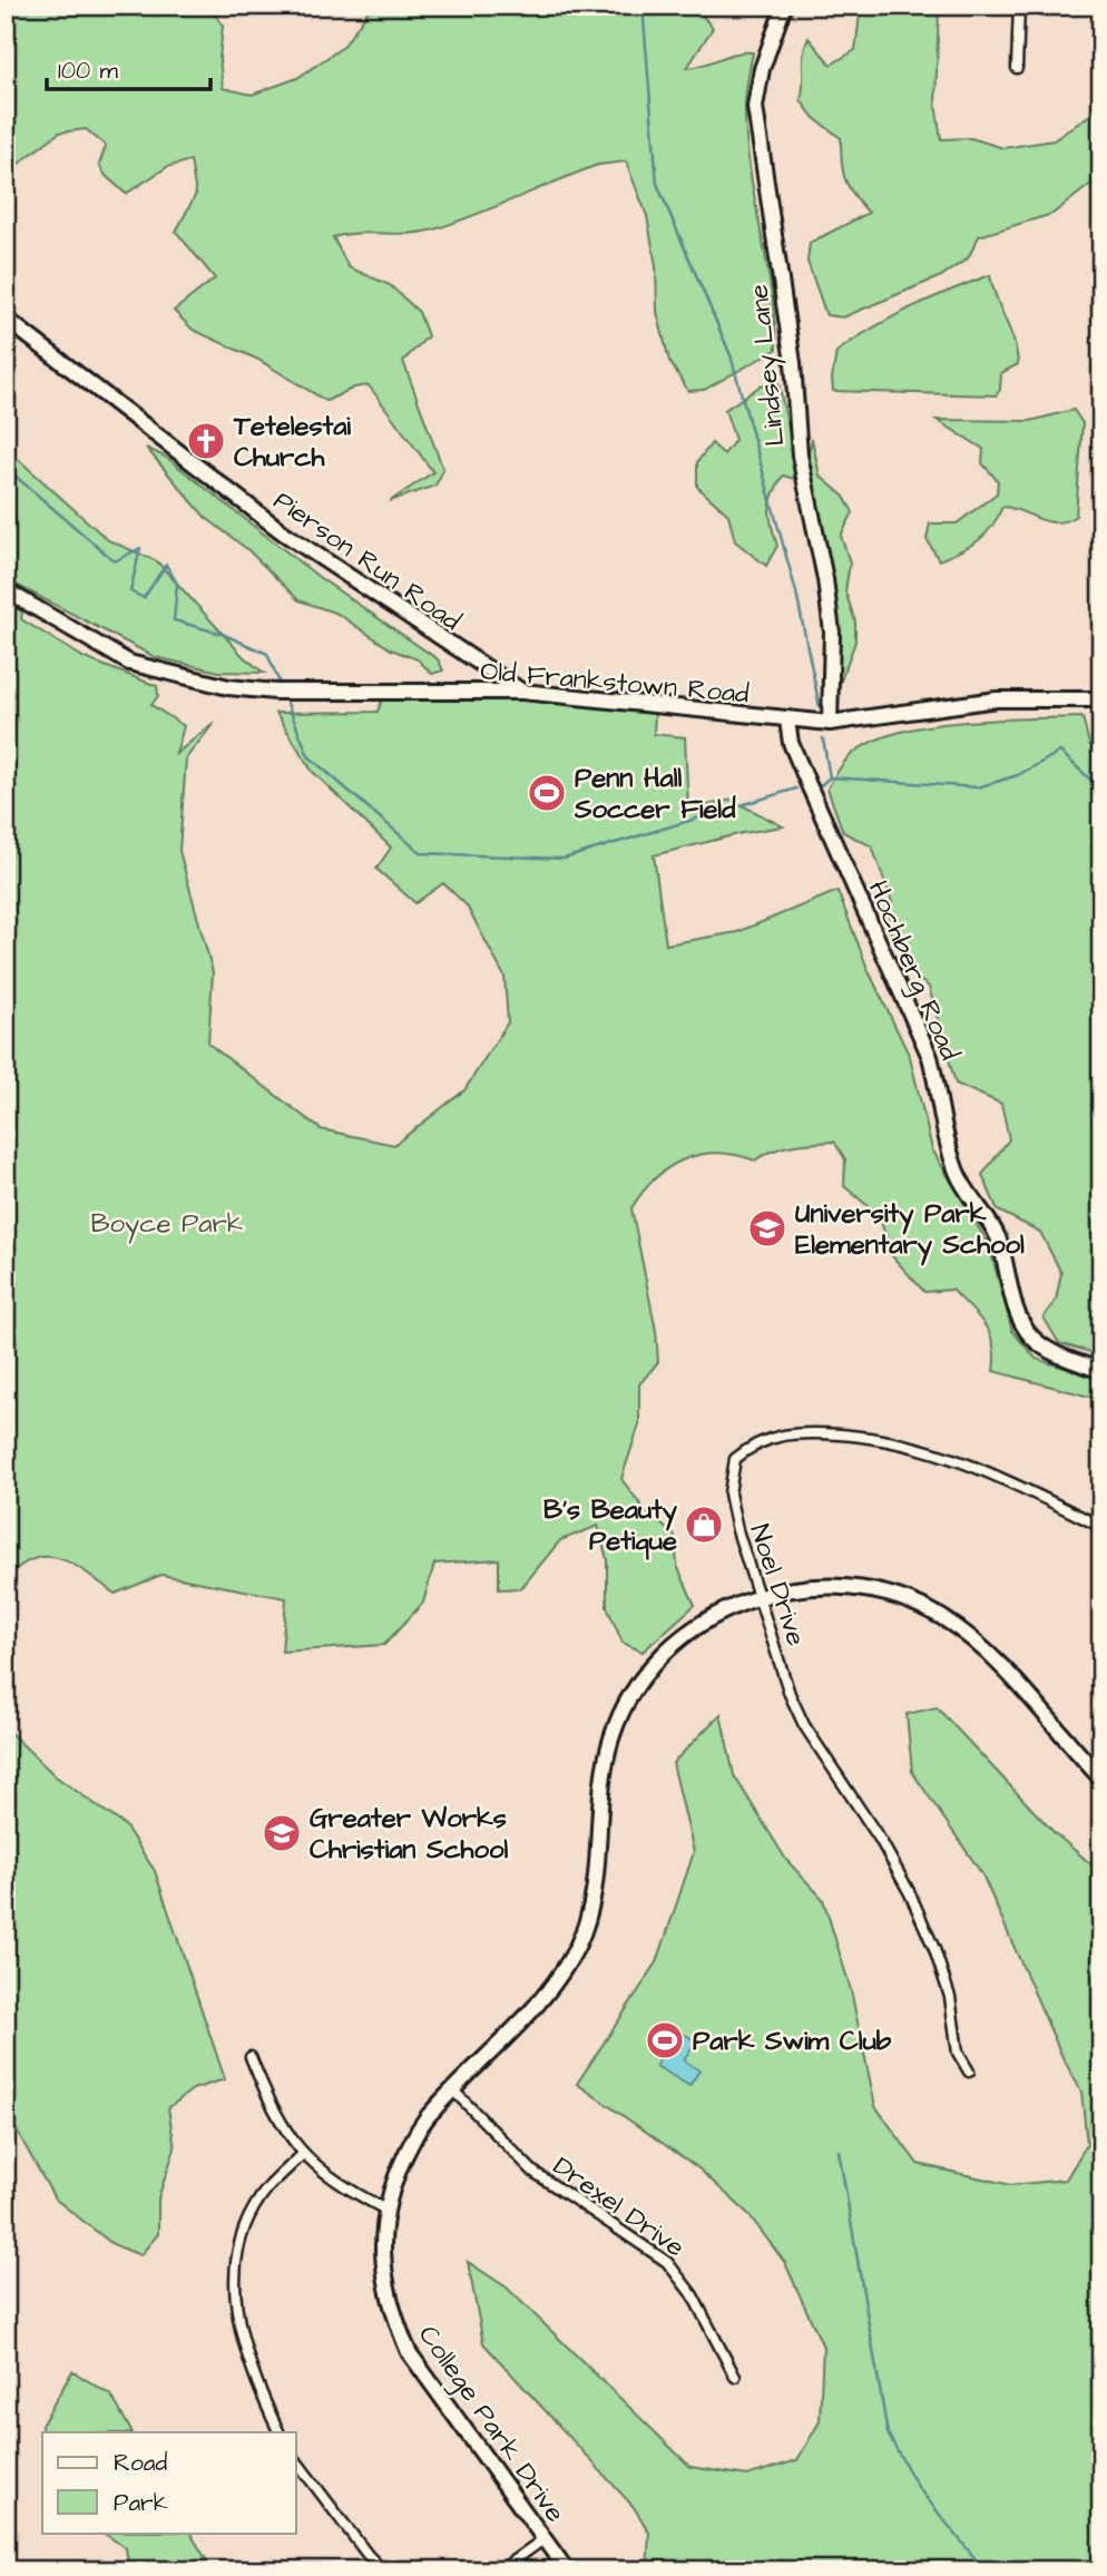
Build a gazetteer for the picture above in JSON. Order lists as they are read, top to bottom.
{
  "streets": {
    "street": [
      "Lindsey Lane",
      "Pierson Run Road",
      "Old Frankstown Road",
      "Hochberg Road",
      "Noel Drive",
      "Drexel Drive",
      "College Park Drive"
    ]
  },
  "crossings": [
    ["Lindsey Lane", "Old Frankstown Road"],
    ["Pierson Run Road", "Old Frankstown Road"],
    ["Old Frankstown Road", "Hochberg Road"],
    ["Noel Drive", "College Park Drive"],
    ["Drexel Drive", "College Park Drive"]
  ],
  "parks": ["Boyce Park"],
  "places": {
    "church": ["Tetelestai Church"],
    "sports": ["Penn Hall Soccer Field", "Park Swim Club"],
    "school or university": ["University Park Elementary School", "Greater Works Christian School"],
    "shop": ["B's Beauty Petique"]
  },
  "legend": ["Road", "Park"],
  "scale_bar": "100 m"
}
